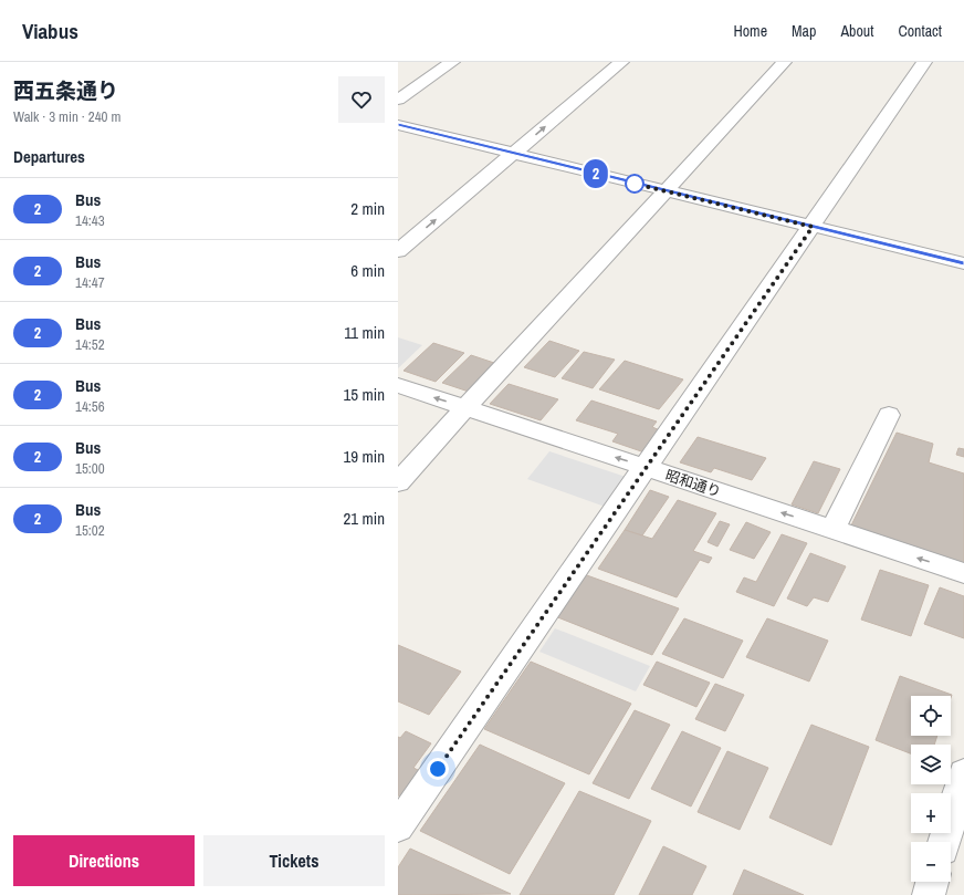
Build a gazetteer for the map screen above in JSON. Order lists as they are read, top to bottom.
{
  "streets": {
    "street": ["昭和通り"]
  },
  "one_way": ["昭和通り"],
  "lines": ["bus line 2"],
  "page": {
    "header": "Viabus",
    "nav": [
      "Home",
      "Map",
      "About",
      "Contact"
    ],
    "heading": [
      ["西五条通り", "Walk · 3 min · 240 m"],
      "Departures"
    ],
    "on_map": "2",
    "list": [
      {
        "mark": "2",
        "name": "Bus",
        "note": "14:43",
        "value": "2 min"
      },
      {
        "mark": "2",
        "name": "Bus",
        "note": "14:47",
        "value": "6 min"
      },
      {
        "mark": "2",
        "name": "Bus",
        "note": "14:52",
        "value": "11 min"
      },
      {
        "mark": "2",
        "name": "Bus",
        "note": "14:56",
        "value": "15 min"
      },
      {
        "mark": "2",
        "name": "Bus",
        "note": "15:00",
        "value": "19 min"
      },
      {
        "mark": "2",
        "name": "Bus",
        "note": "15:02",
        "value": "21 min"
      }
    ],
    "map_buttons": ["+", "−"],
    "buttons": ["Directions", "Tickets"]
  }
}
